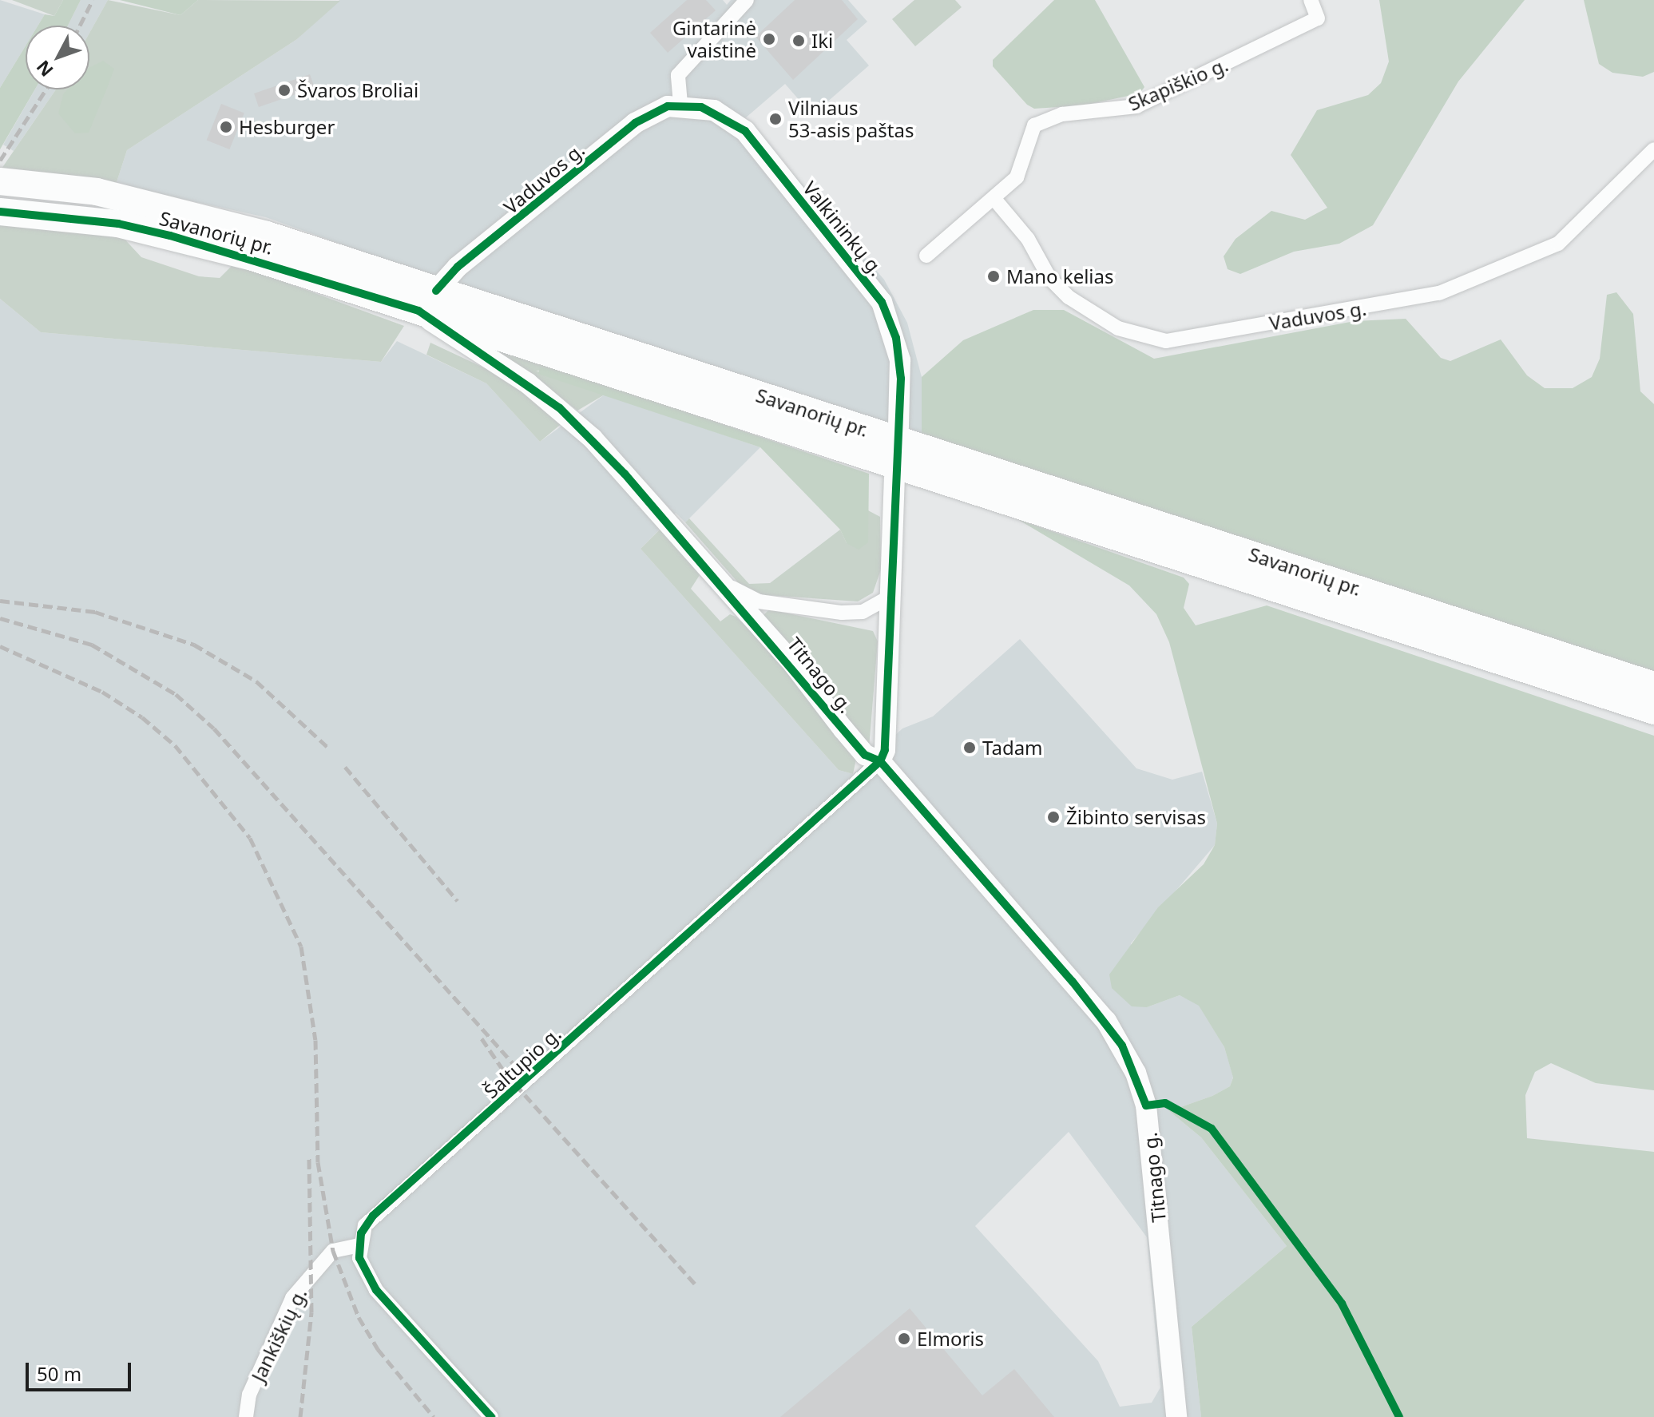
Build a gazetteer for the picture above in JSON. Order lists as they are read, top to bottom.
{
  "streets": {
    "highway": ["Savanorių pr."],
    "street": [
      "Skapiškio g.",
      "Vaduvos g.",
      "Valkininkų g.",
      "Titnago g.",
      "Šaltupio g.",
      "Jankiškių g."
    ]
  },
  "crossings": [
    ["Skapiškio g.", "Vaduvos g."],
    ["Vaduvos g.", "Valkininkų g."],
    ["Vaduvos g.", "Savanorių pr."],
    ["Savanorių pr.", "Titnago g."],
    ["Titnago g.", "Šaltupio g."],
    ["Šaltupio g.", "Jankiškių g."]
  ],
  "places": [
    "Gintarinė vaistinė",
    "Iki",
    "Švaros Broliai",
    "Vilniaus 53-asis paštas",
    "Hesburger",
    "Mano kelias",
    "Tadam",
    "Žibinto servisas",
    "Elmoris"
  ],
  "scale_bar": "50 m",
  "north": "bottom left"
}
